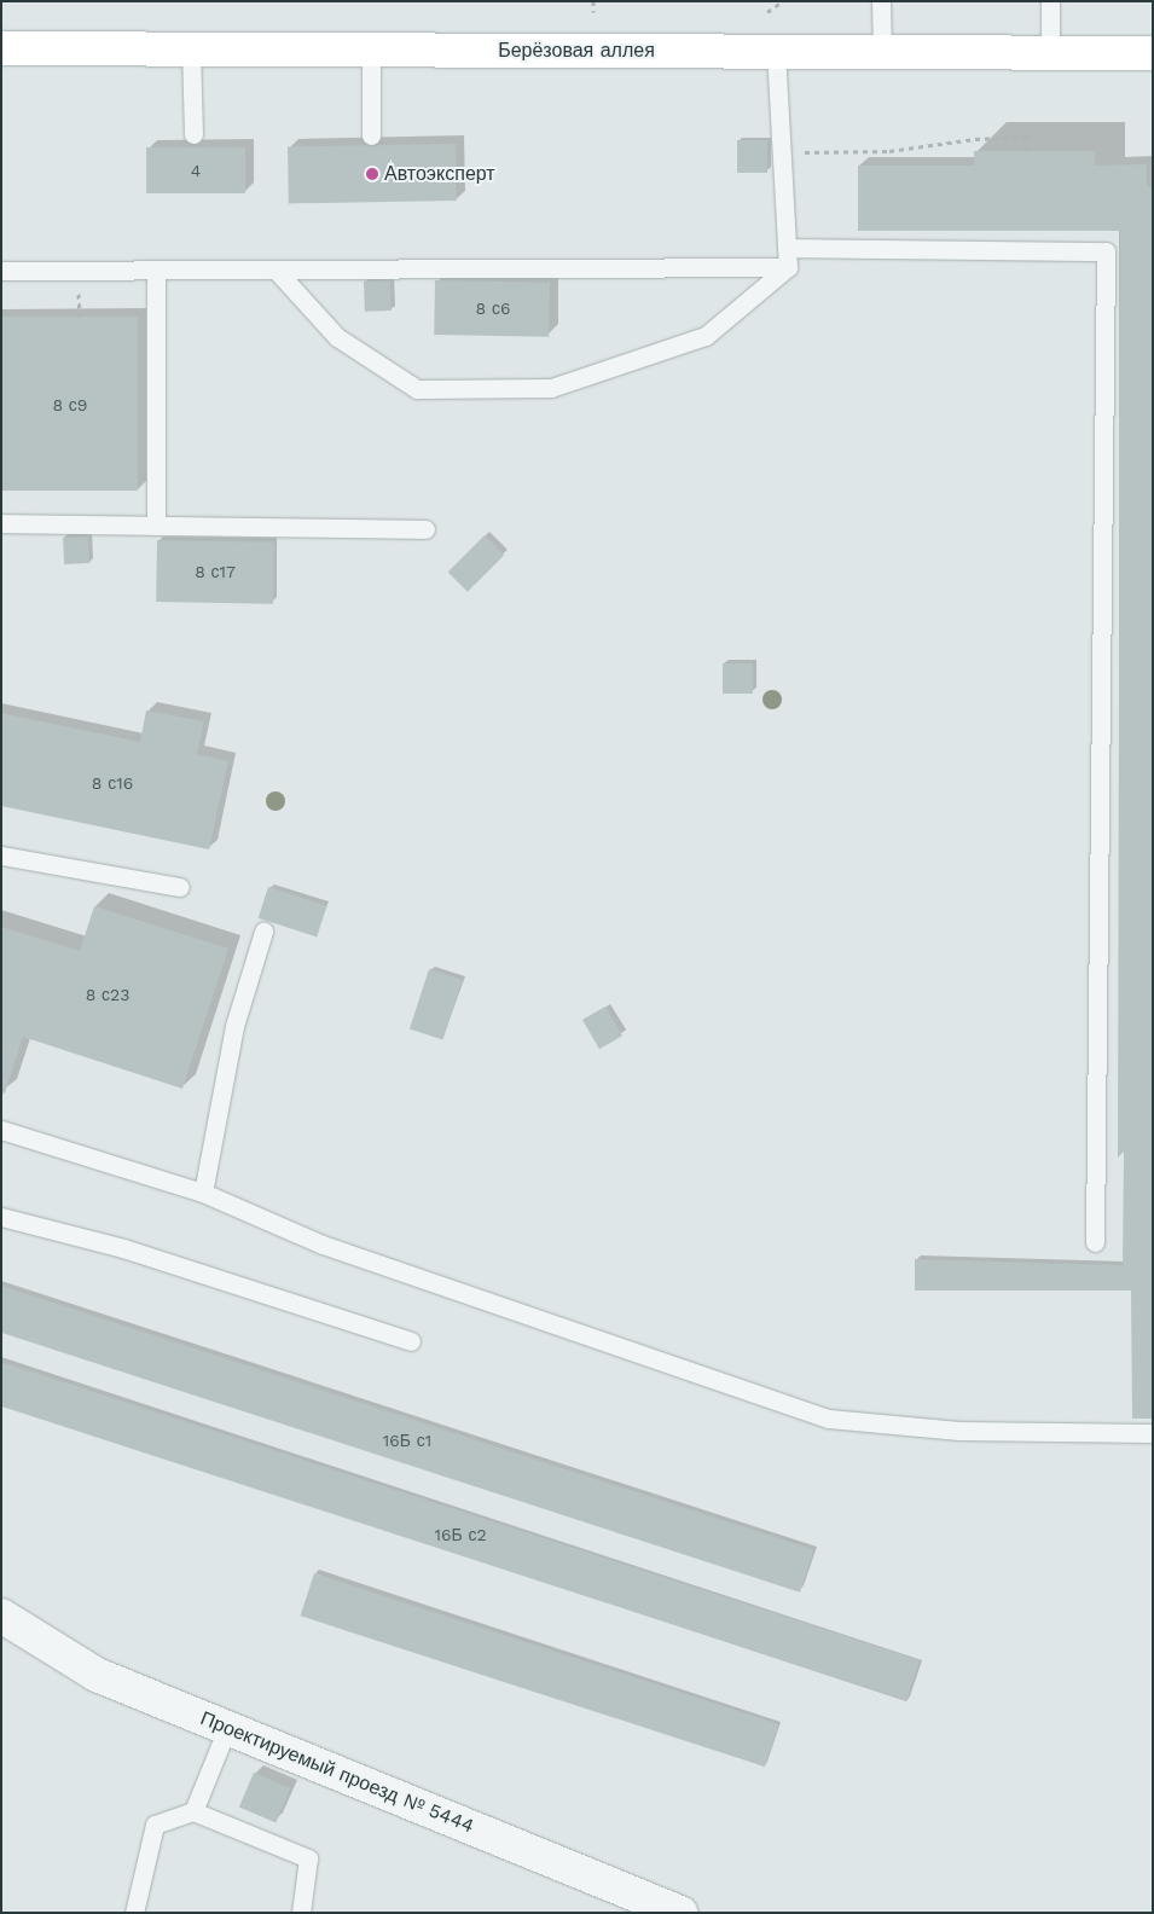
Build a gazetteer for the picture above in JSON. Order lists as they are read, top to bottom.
{
  "streets": {
    "main road": ["Берёзовая аллея"],
    "street": ["Проектируемый проезд № 5444"]
  },
  "places": ["Автоэксперт"],
  "house_numbers": [
    "4",
    "8 с6",
    "8 с9",
    "8 с17",
    "8 с16",
    "8 с23",
    "16Б с1",
    "16Б с2"
  ]
}
